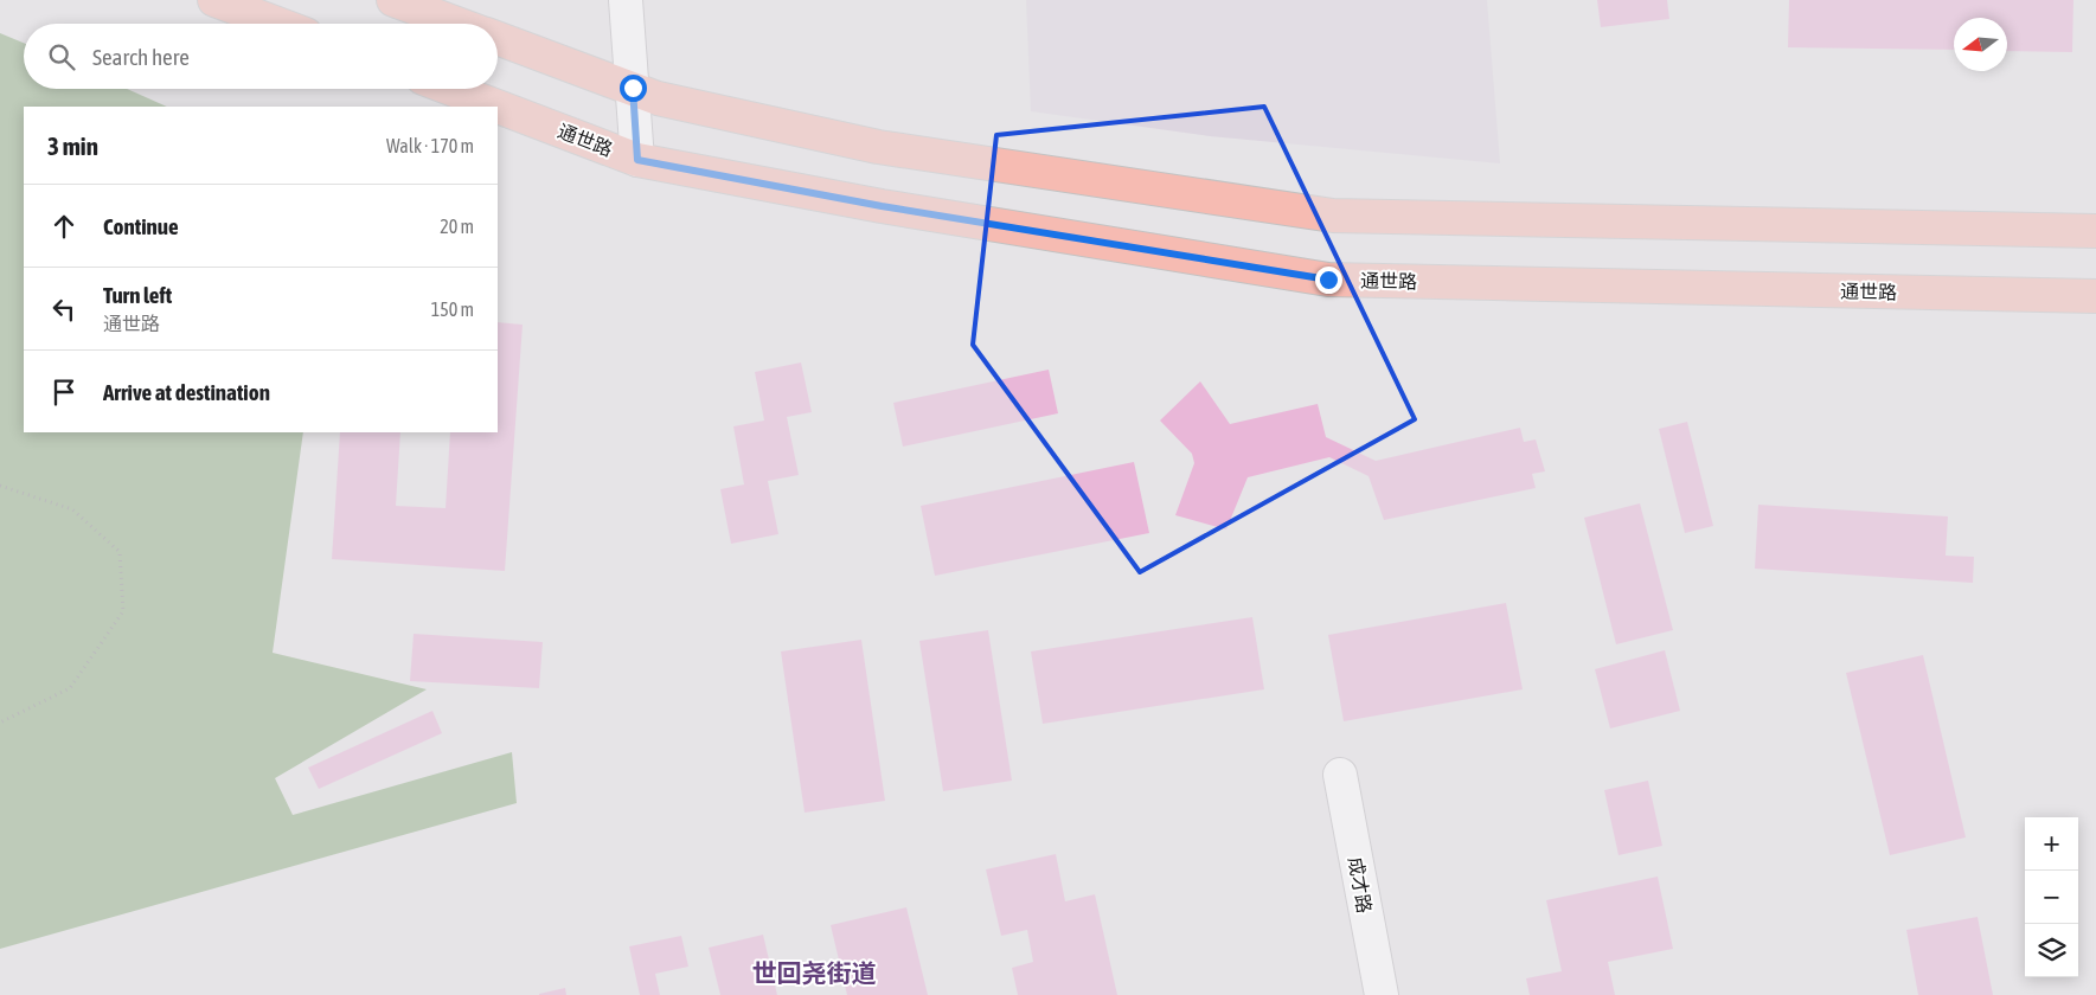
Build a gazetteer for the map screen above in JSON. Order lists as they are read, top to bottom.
{
  "streets": {
    "main road": ["通世路"],
    "street": ["成才路"]
  },
  "districts": ["世回尧街道"],
  "north": "left",
  "page": {
    "search": "Search here",
    "heading": ["3 min", "Walk · 170 m"],
    "list": [
      ["Continue", "20 m"],
      ["Turn left", "通世路", "150 m"],
      "Arrive at destination"
    ],
    "map_buttons": ["+", "−"]
  }
}
